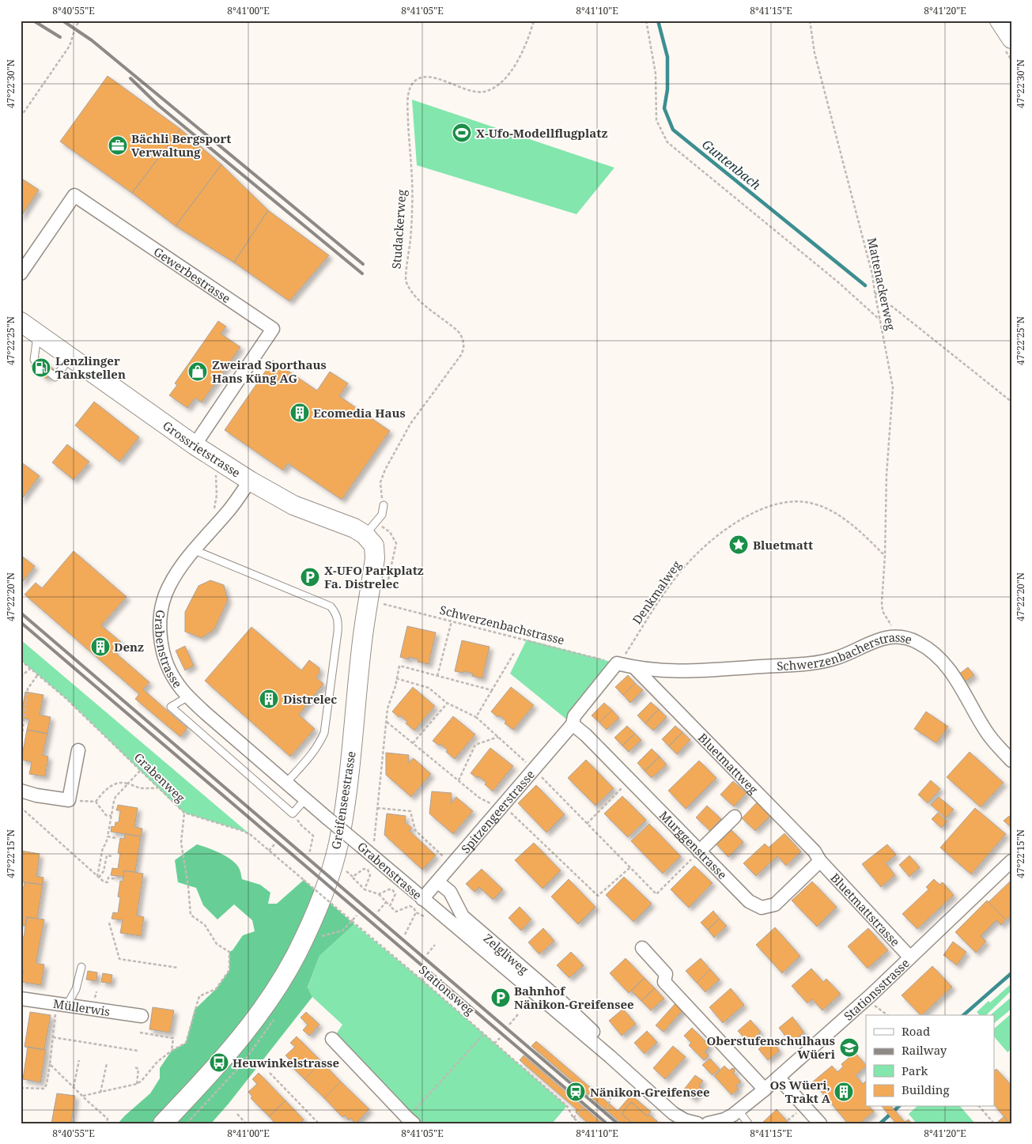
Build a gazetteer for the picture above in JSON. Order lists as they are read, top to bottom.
{
  "streets": {
    "street": [
      "Gewerbestrasse",
      "Grossrietstrasse",
      "Grabenstrasse",
      "Schwerzenbacherstrasse",
      "Bluetmattweg",
      "Greifenseestrasse",
      "Spitzengeerstrasse",
      "Murggenstrasse",
      "Bluetmattstrasse",
      "Zelgliweg",
      "Stationsstrasse",
      "Müllerwis"
    ],
    "path": [
      "Studackerweg",
      "Mattenackerweg",
      "Denkmalweg",
      "Schwerzenbachstrasse",
      "Grabenweg",
      "Stationsweg"
    ]
  },
  "crossings": [
    ["Gewerbestrasse", "Grossrietstrasse"],
    ["Mattenackerweg", "Denkmalweg"],
    ["Grossrietstrasse", "Grabenstrasse"],
    ["Grossrietstrasse", "Greifenseestrasse"],
    ["Denkmalweg", "Schwerzenbachstrasse"],
    ["Denkmalweg", "Schwerzenbacherstrasse"],
    ["Denkmalweg", "Spitzengeerstrasse"],
    ["Schwerzenbachstrasse", "Schwerzenbacherstrasse"],
    ["Schwerzenbachstrasse", "Spitzengeerstrasse"],
    ["Grabenstrasse", "Spitzengeerstrasse"],
    ["Grabenstrasse", "Zelgliweg"],
    ["Schwerzenbacherstrasse", "Bluetmattweg"],
    ["Schwerzenbacherstrasse", "Spitzengeerstrasse"],
    ["Bluetmattweg", "Murggenstrasse"],
    ["Bluetmattweg", "Bluetmattstrasse"],
    ["Grabenweg", "Stationsweg"],
    ["Spitzengeerstrasse", "Murggenstrasse"],
    ["Spitzengeerstrasse", "Zelgliweg"],
    ["Murggenstrasse", "Bluetmattstrasse"],
    ["Bluetmattstrasse", "Stationsstrasse"]
  ],
  "water": ["Guntenbach"],
  "places": {
    "sports": ["X-Ufo-Modellflugplatz"],
    "office": ["Bächli Bergsport Verwaltung"],
    "fuel station": ["Lenzlinger Tankstellen"],
    "shop": ["Zweirad Sporthaus Hans Küng AG"],
    "building": [
      "Ecomedia Haus",
      "Denz",
      "Distrelec",
      "OS Wüeri, Trakt A"
    ],
    "place": ["Bluetmatt"],
    "parking": ["X-UFO Parkplatz Fa. Distrelec", "Bahnhof Nänikon-Greifensee"],
    "school or university": ["Oberstufenschulhaus Wüeri"],
    "bus stop": ["Heuwinkelstrasse"],
    "station": ["Nänikon-Greifensee"]
  },
  "legend": [
    "Road",
    "Railway",
    "Park",
    "Building"
  ],
  "coordinates": [
    "8°40'55\"E",
    "8°41'00\"E",
    "8°41'05\"E",
    "8°41'10\"E",
    "8°41'15\"E",
    "8°41'20\"E",
    "47°22'30\"N",
    "47°22'25\"N",
    "47°22'20\"N",
    "47°22'15\"N"
  ]
}
